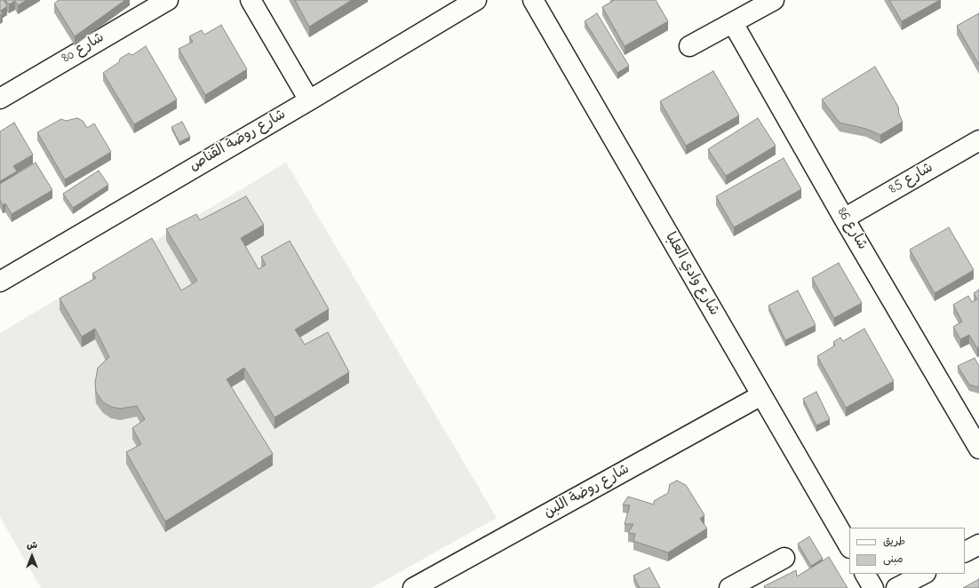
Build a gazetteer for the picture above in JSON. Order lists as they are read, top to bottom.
{
  "streets": {
    "street": [
      "شارع 80",
      "شارع روضة القناص",
      "شارع 85",
      "شارع 86",
      "شارع وادي العلبا",
      "شارع روضة اللبن"
    ]
  },
  "crossings": [
    ["شارع 85", "شارع 86"],
    ["شارع وادي العلبا", "شارع روضة اللبن"]
  ],
  "legend": ["طريق", "مبنى"],
  "north": "top"
}
